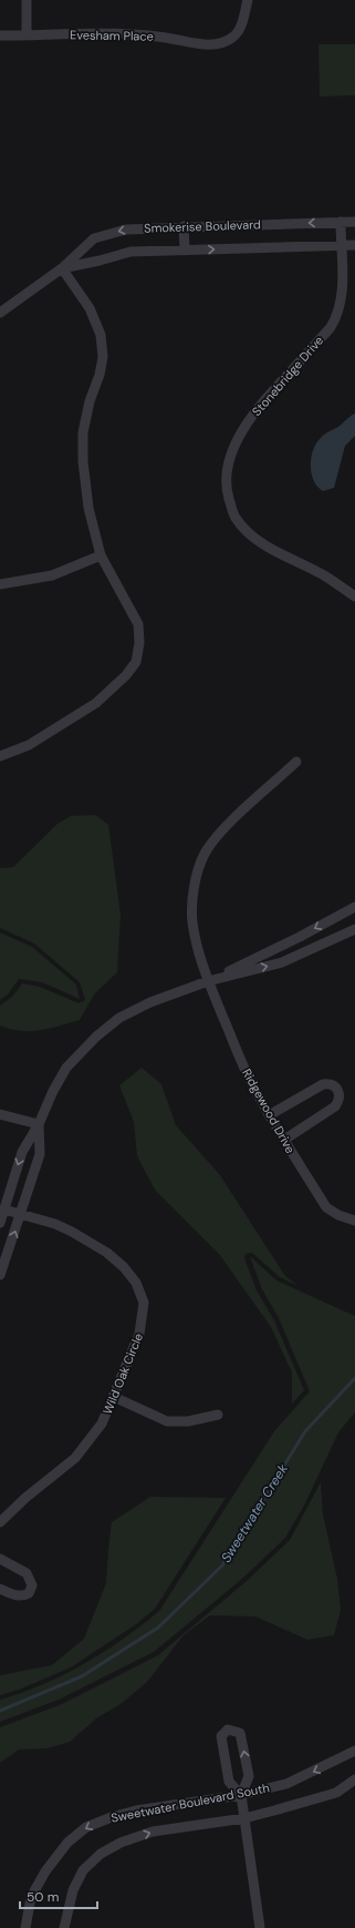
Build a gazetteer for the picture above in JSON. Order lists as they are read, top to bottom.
{
  "streets": {
    "street": [
      "Evesham Place",
      "Smokerise Boulevard",
      "Stonebridge Drive",
      "Ridgewood Drive",
      "Wild Oak Circle",
      "Sweetwater Boulevard South"
    ]
  },
  "crossings": [
    ["Smokerise Boulevard", "Stonebridge Drive"]
  ],
  "water": ["Sweetwater Creek"],
  "scale_bar": "50 m"
}
